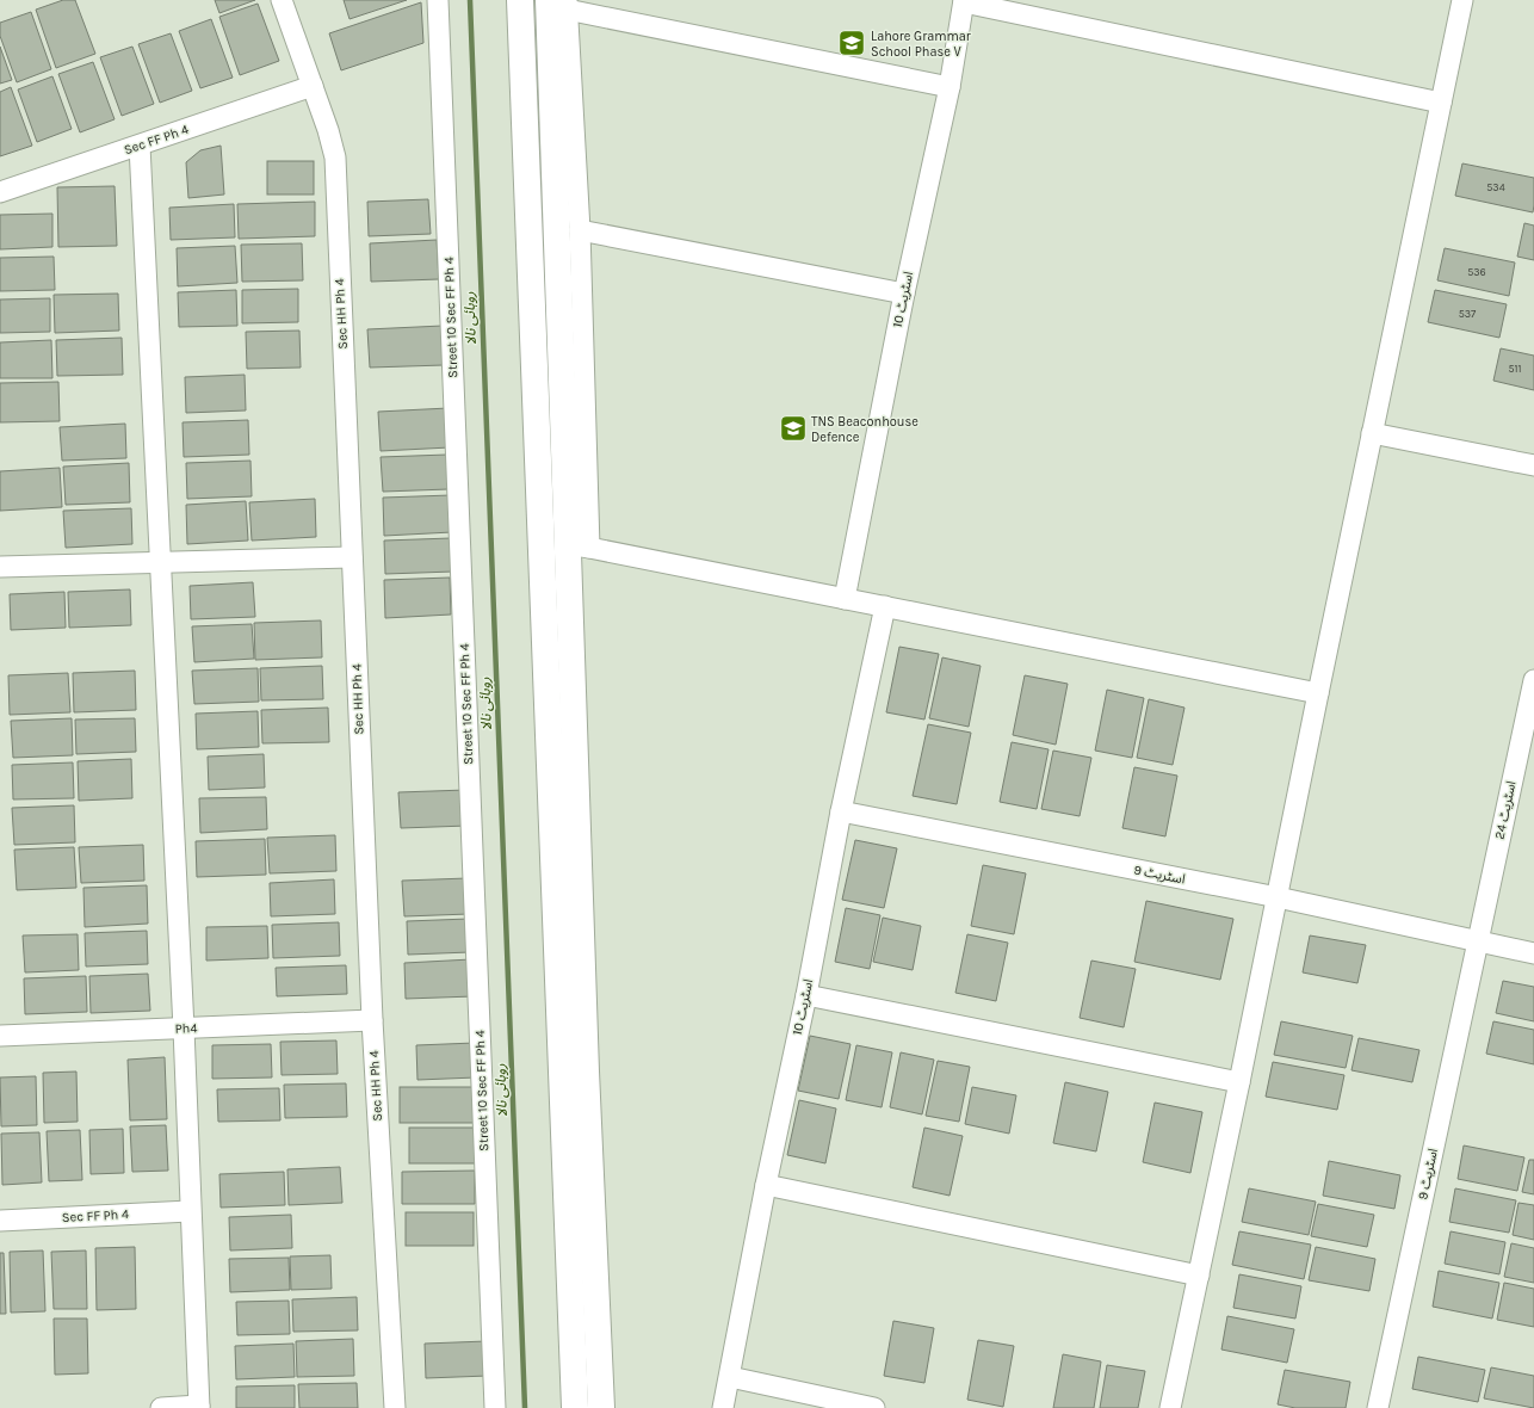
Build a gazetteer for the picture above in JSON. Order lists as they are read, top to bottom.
{
  "streets": {
    "street": [
      "Sec FF Ph 4",
      "اسٹریٹ 10",
      "Sec HH Ph 4",
      "Street 10 Sec FF Ph 4",
      "اسٹریٹ 24",
      "اسٹریٹ 9",
      "Ph4"
    ]
  },
  "crossings": [
    ["Sec FF Ph 4", "Sec HH Ph 4"],
    ["اسٹریٹ 10", "اسٹریٹ 9"],
    ["Sec HH Ph 4", "Ph4"],
    ["اسٹریٹ 24", "اسٹریٹ 9"]
  ],
  "water": ["روہائی نالا"],
  "places": {
    "school or university": ["Lahore Grammar School Phase V", "TNS Beaconhouse Defence"]
  },
  "house_numbers": [
    "534",
    "536",
    "537",
    "511"
  ]
}
